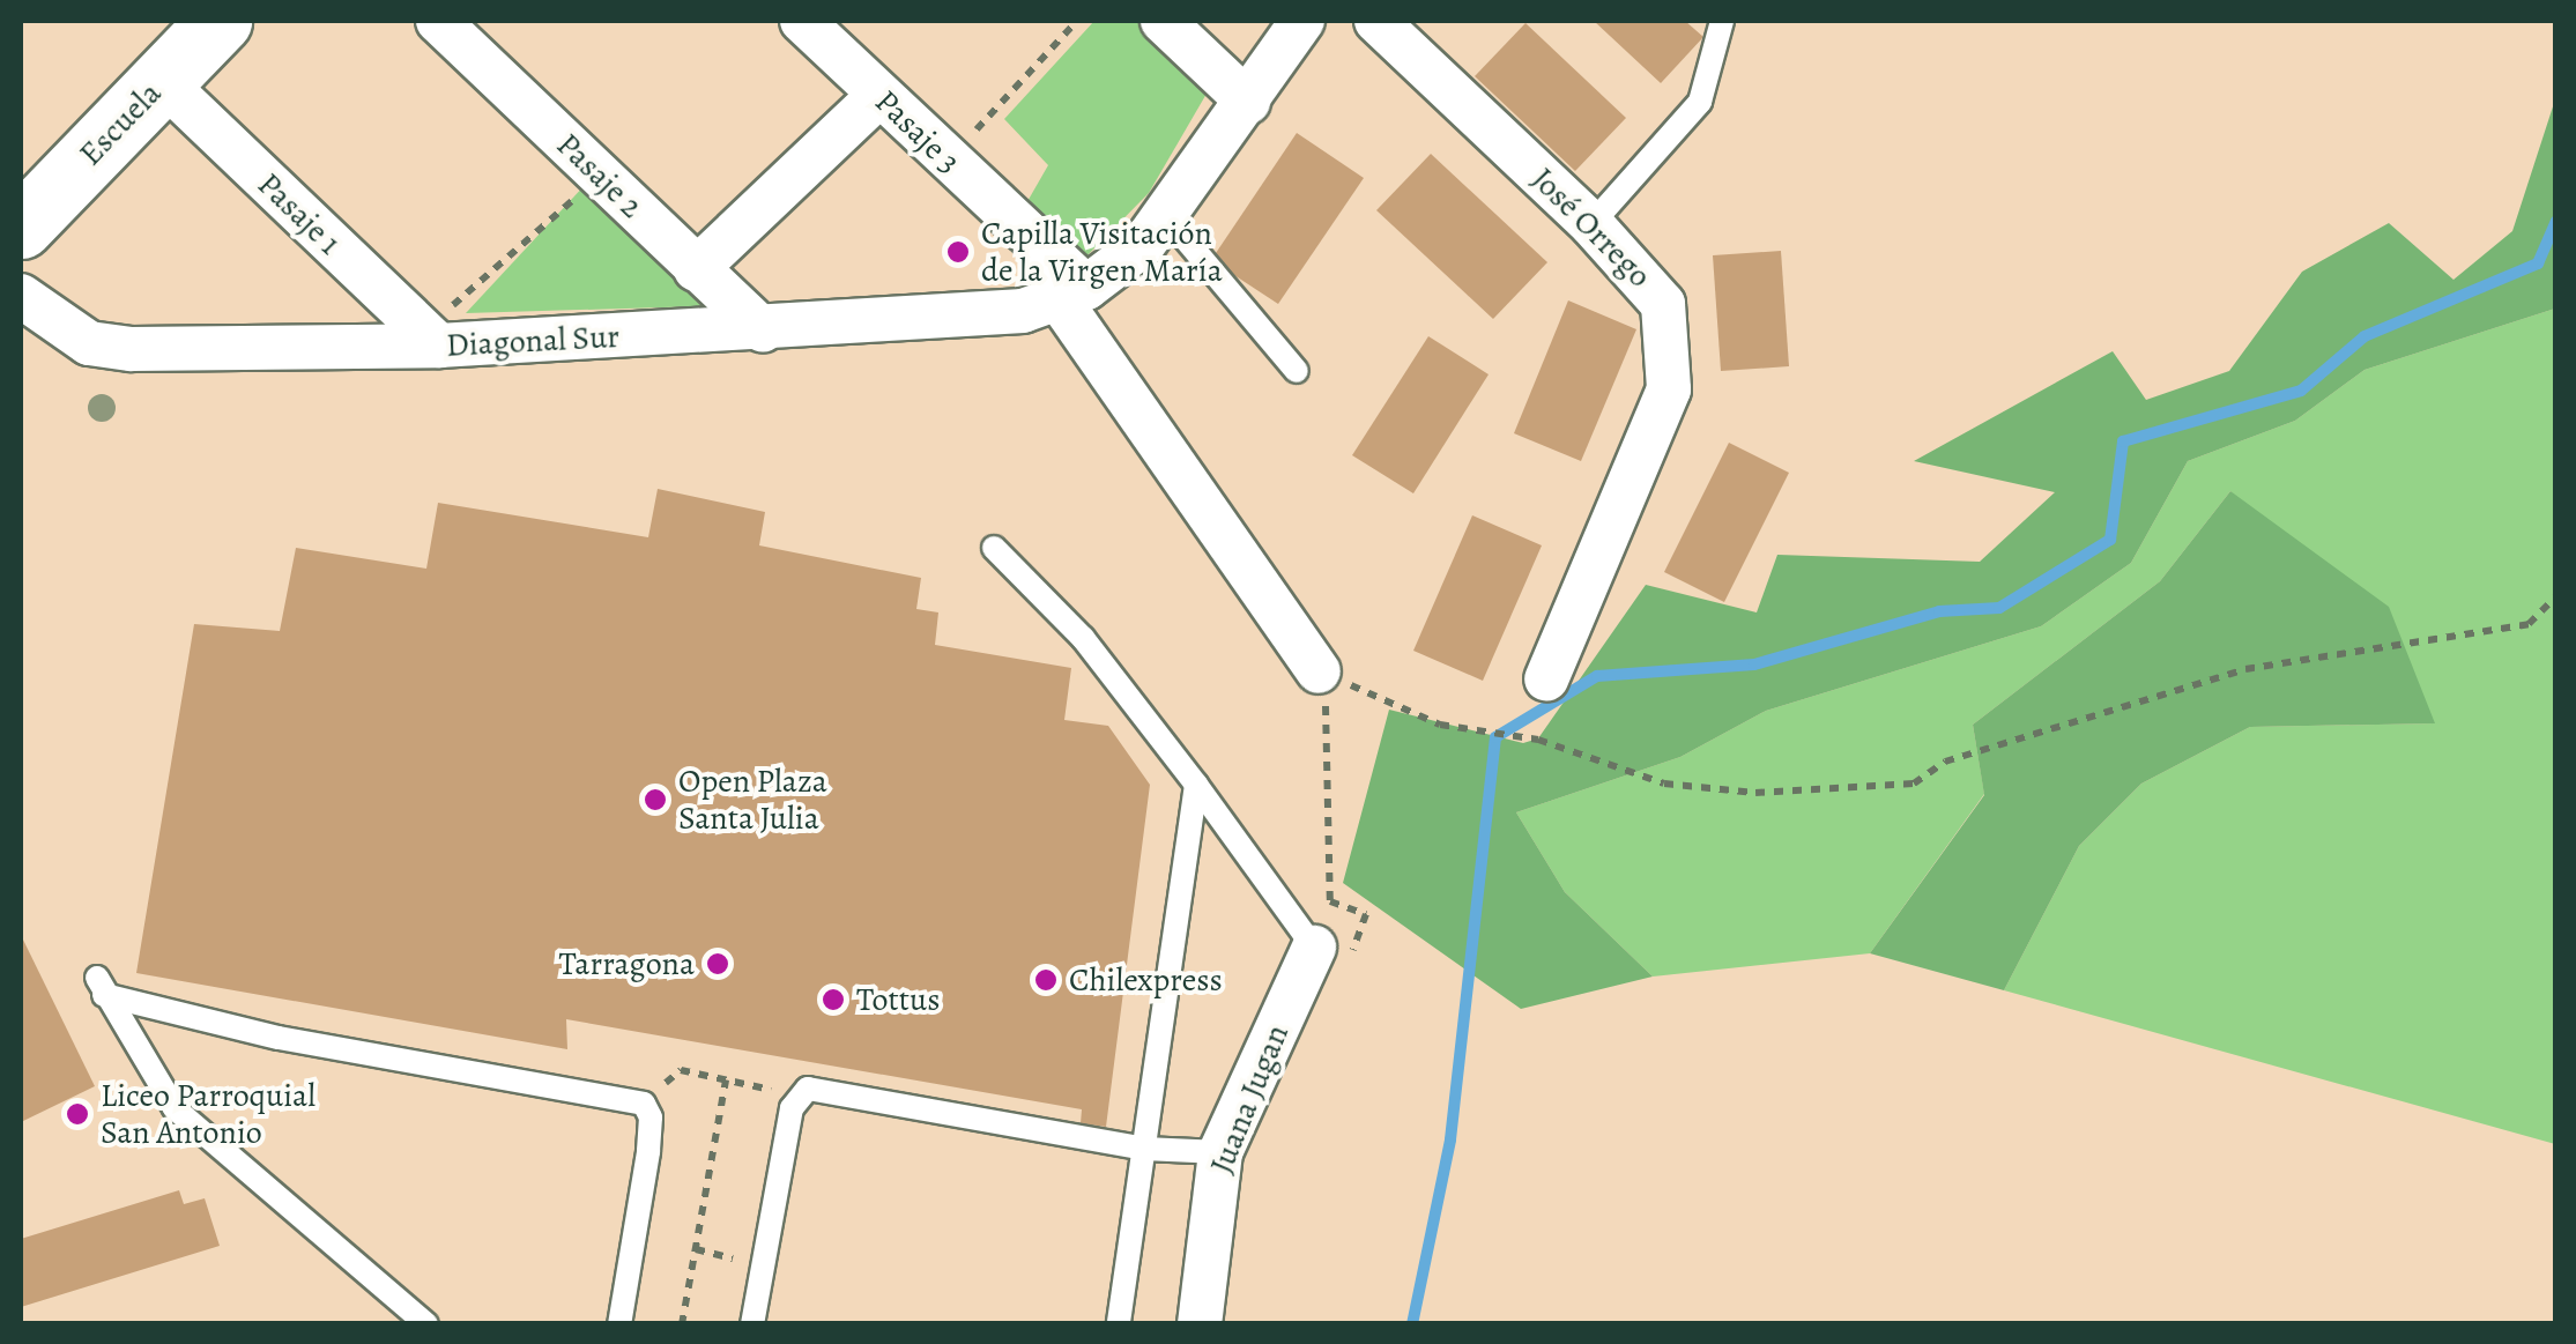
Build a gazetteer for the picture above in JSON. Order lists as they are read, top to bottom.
{
  "streets": {
    "street": [
      "Escuela",
      "Pasaje 3",
      "Pasaje 2",
      "Pasaje 1",
      "José Orrego",
      "Diagonal Sur",
      "Juana Jugan"
    ]
  },
  "crossings": [
    ["Escuela", "Pasaje 1"],
    ["Pasaje 3", "Diagonal Sur"],
    ["Pasaje 2", "Diagonal Sur"],
    ["Pasaje 1", "Diagonal Sur"]
  ],
  "places": [
    "Capilla Visitación de la Virgen María",
    "Open Plaza Santa Julia",
    "Tarragona",
    "Chilexpress",
    "Tottus",
    "Liceo Parroquial San Antonio"
  ]
}
